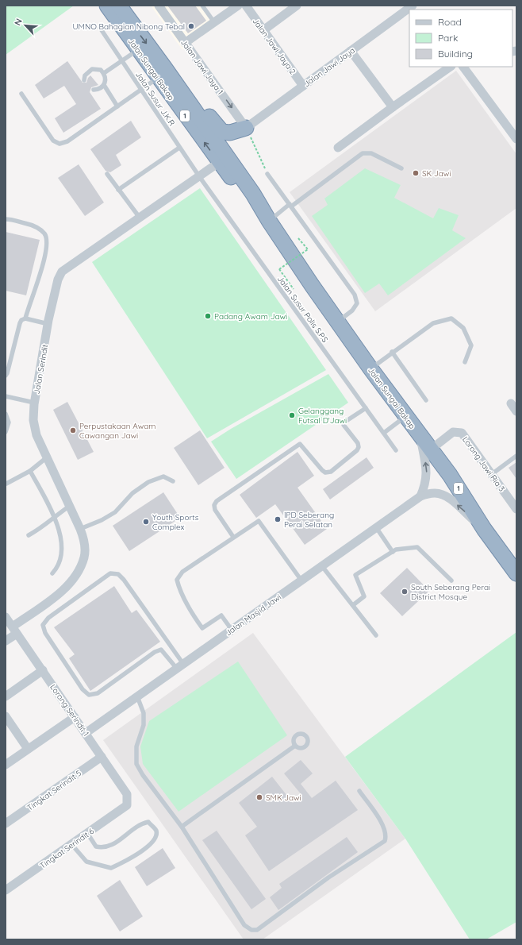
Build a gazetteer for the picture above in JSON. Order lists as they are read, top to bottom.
{
  "streets": {
    "highway": ["Jalan Sungai Bakap", "1"],
    "street": [
      "Jalan Jawi Jaya 2",
      "Jalan Jawi Jaya 1",
      "Jalan Jawi Jaya",
      "Jalan Serindit",
      "Lorong Jawi Ria 3",
      "Jalan Masjid Jawi",
      "Lorong Serindit 1",
      "Tingkat Serindit 5",
      "Tingkat Serindit 6"
    ],
    "lane": ["Jalan Susur J.K.R", "Jalan Susur Polis S.P.S"]
  },
  "crossings": [
    ["Jalan Jawi Jaya 2", "Jalan Jawi Jaya"],
    ["Jalan Jawi Jaya 1", "Jalan Jawi Jaya"],
    ["Jalan Sungai Bakap", "Jalan Serindit"],
    ["Jalan Sungai Bakap", "Lorong Jawi Ria 3"],
    ["Jalan Sungai Bakap", "Jalan Masjid Jawi"],
    ["Jalan Susur J.K.R", "Jalan Susur Polis S.P.S"],
    ["Jalan Susur J.K.R", "Jalan Serindit"],
    ["Jalan Susur Polis S.P.S", "Jalan Serindit"],
    ["Jalan Serindit", "Lorong Serindit 1"],
    ["Jalan Masjid Jawi", "Lorong Serindit 1"],
    ["Lorong Serindit 1", "Tingkat Serindit 5"],
    ["Lorong Serindit 1", "Tingkat Serindit 6"]
  ],
  "one_way": ["Jalan Jawi Jaya 1"],
  "places": [
    "UMNO Bahagian Nibong Tebal",
    "SK Jawi",
    "Padang Awam Jawi",
    "Gelanggang Futsal D'Jawi",
    "Perpustakaan Awam Cawangan Jawi",
    "IPD Seberang Perai Selatan",
    "Youth Sports Complex",
    "South Seberang Perai District Mosque",
    "SMK Jawi"
  ],
  "legend": ["Road", "Park", "Building"],
  "north": "top left"
}
